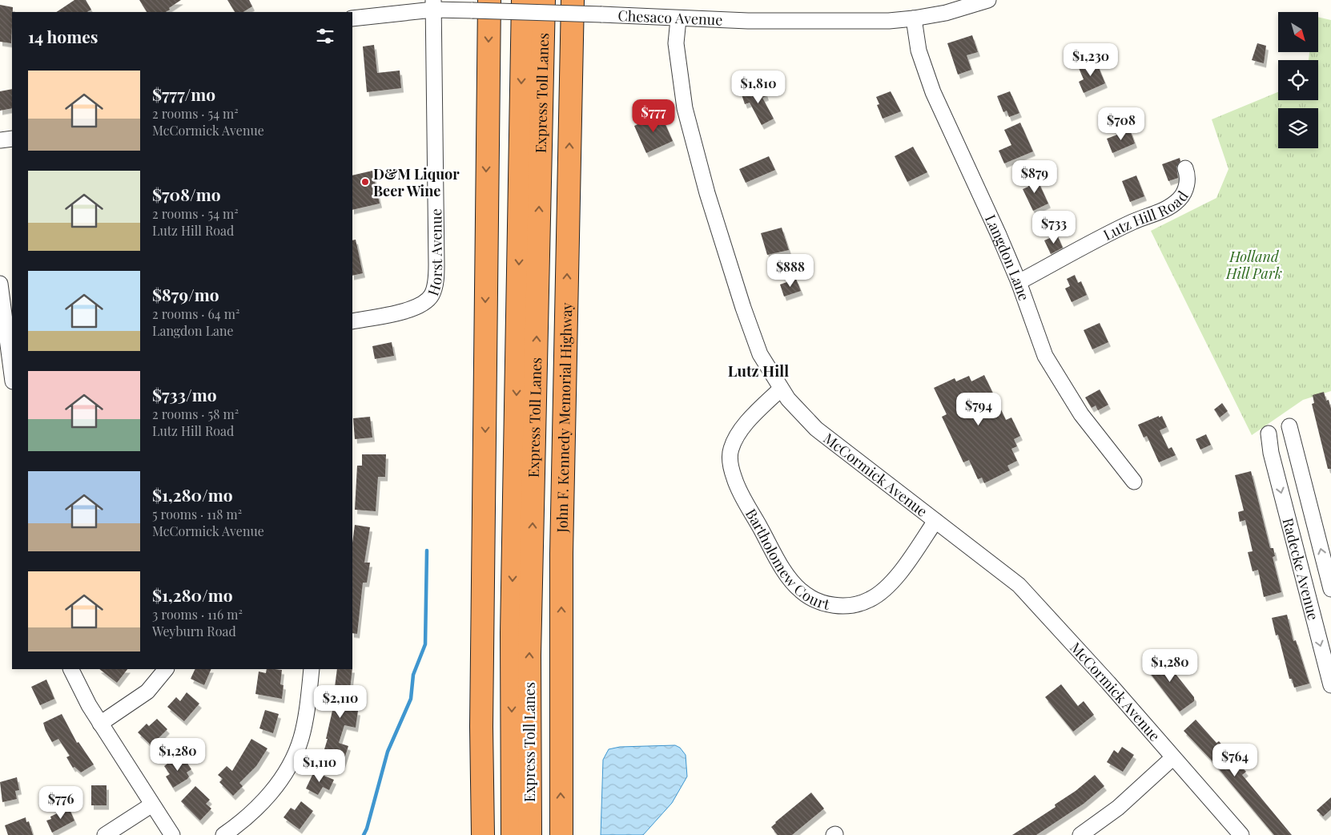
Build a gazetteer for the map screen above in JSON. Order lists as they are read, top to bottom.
{
  "streets": {
    "highway": ["Express Toll Lanes", "John F. Kennedy Memorial Highway"],
    "street": [
      "Chesaco Avenue",
      "Lutz Hill Road",
      "Horst Avenue",
      "Langdon Lane",
      "McCormick Avenue",
      "Bartholomew Court",
      "Radecke Avenue"
    ]
  },
  "crossings": [
    ["Chesaco Avenue", "Horst Avenue"],
    ["Chesaco Avenue", "Langdon Lane"],
    ["Chesaco Avenue", "McCormick Avenue"],
    ["Lutz Hill Road", "Langdon Lane"],
    ["McCormick Avenue", "Bartholomew Court"]
  ],
  "districts": ["Lutz Hill"],
  "parks": ["Holland Hill Park"],
  "places": ["D&M Liquor Beer Wine"],
  "north": "bottom right",
  "page": {
    "heading": "14 homes",
    "price": [
      "$1,230",
      "$1,810",
      "$777",
      "$708",
      "$879",
      "$733",
      "$888",
      "$794",
      "$1,280",
      "$2,110",
      "$1,280",
      "$764",
      "$1,110",
      "$776"
    ],
    "list": [
      {
        "name": "$777/mo",
        "note": "2 rooms · 54 m² · McCormick Avenue"
      },
      {
        "name": "$708/mo",
        "note": "2 rooms · 54 m² · Lutz Hill Road"
      },
      {
        "name": "$879/mo",
        "note": "2 rooms · 64 m² · Langdon Lane"
      },
      {
        "name": "$733/mo",
        "note": "2 rooms · 58 m² · Lutz Hill Road"
      },
      {
        "name": "$1,280/mo",
        "note": "5 rooms · 118 m² · McCormick Avenue"
      },
      {
        "name": "$1,280/mo",
        "note": "3 rooms · 116 m² · Weyburn Road"
      }
    ]
  }
}
